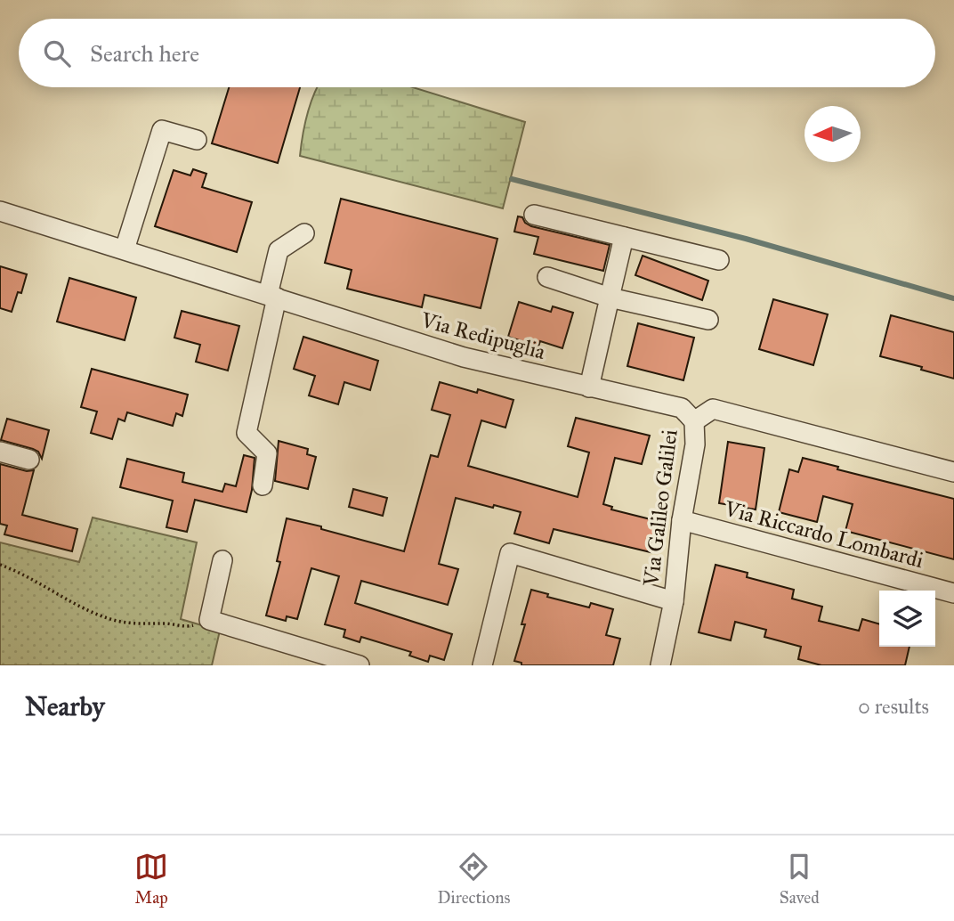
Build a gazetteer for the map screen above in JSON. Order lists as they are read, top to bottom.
{
  "streets": {
    "street": ["Via Redipuglia", "Via Galileo Galilei", "Via Riccardo Lombardi"]
  },
  "crossings": [
    ["Via Redipuglia", "Via Galileo Galilei"],
    ["Via Galileo Galilei", "Via Riccardo Lombardi"]
  ],
  "north": "left",
  "page": {
    "search": "Search here",
    "heading": ["Nearby", "0 results"],
    "nav": ["Map", "Directions", "Saved"]
  }
}
